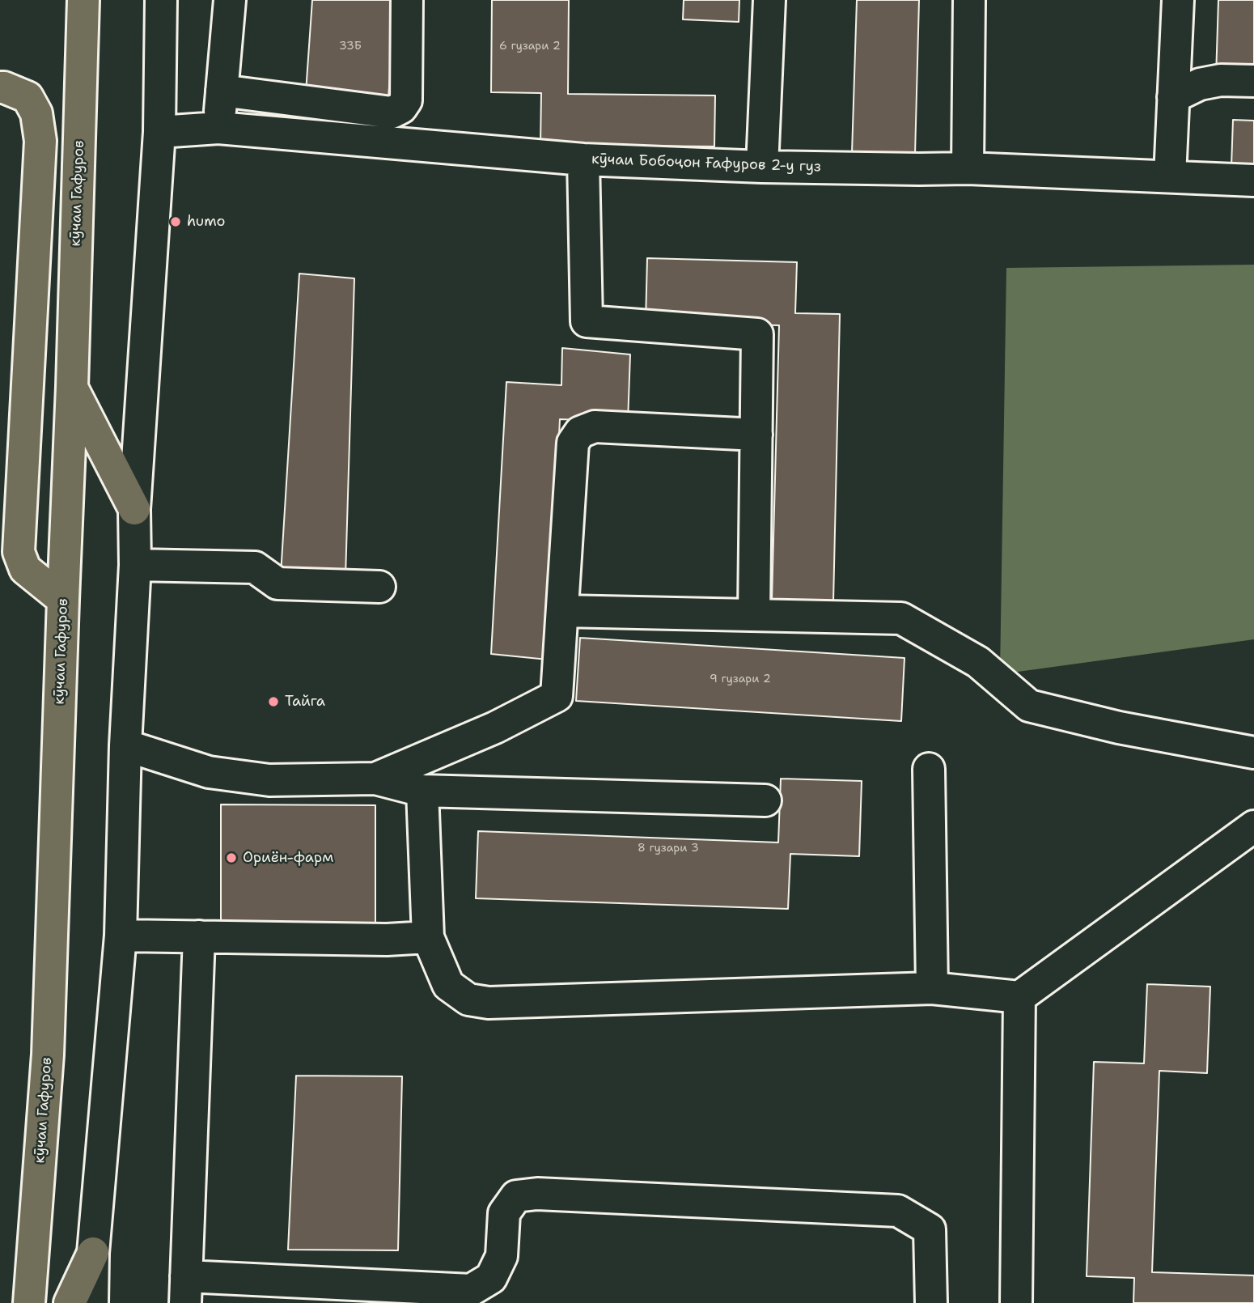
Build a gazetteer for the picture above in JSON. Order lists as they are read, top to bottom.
{
  "streets": {
    "main road": ["кӯчаи Гафуров"],
    "street": ["кӯчаи Бобоҷон Ғафуров 2-у гуз"]
  },
  "places": ["humo", "Тайга", "Ориён-фарм"],
  "house_numbers": [
    "33Б",
    "6 гузари 2",
    "9 гузари 2",
    "8 гузари 3"
  ]
}
